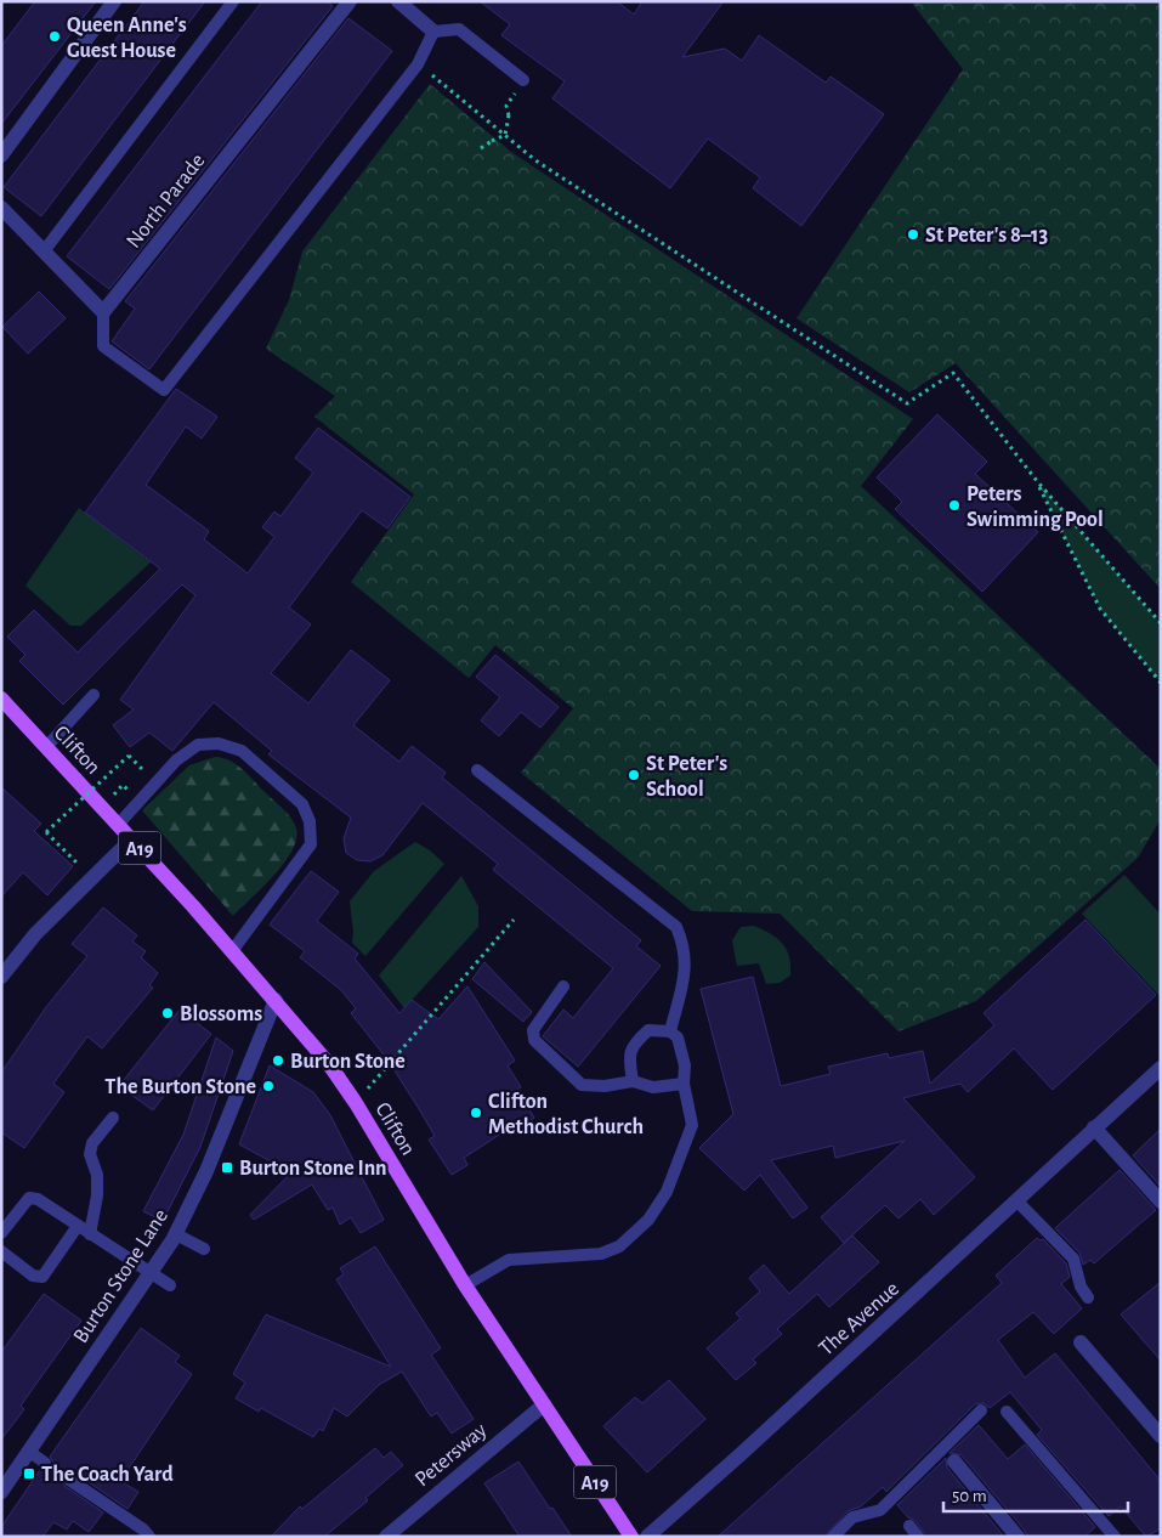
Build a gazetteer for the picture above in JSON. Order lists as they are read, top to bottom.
{
  "streets": {
    "main road": ["Clifton", "A19"],
    "street": [
      "North Parade",
      "Burton Stone Lane",
      "The Avenue",
      "Petersway"
    ]
  },
  "crossings": [
    ["Clifton", "Burton Stone Lane"],
    ["Clifton", "Petersway"]
  ],
  "places": {
    "other": [
      "Queen Anne's Guest House",
      "St Peter's 8–13",
      "Peters Swimming Pool",
      "St Peter's School",
      "Blossoms",
      "Burton Stone",
      "The Burton Stone",
      "Clifton Methodist Church"
    ],
    "transit": ["Burton Stone Inn", "The Coach Yard"]
  },
  "scale_bar": "50 m"
}
